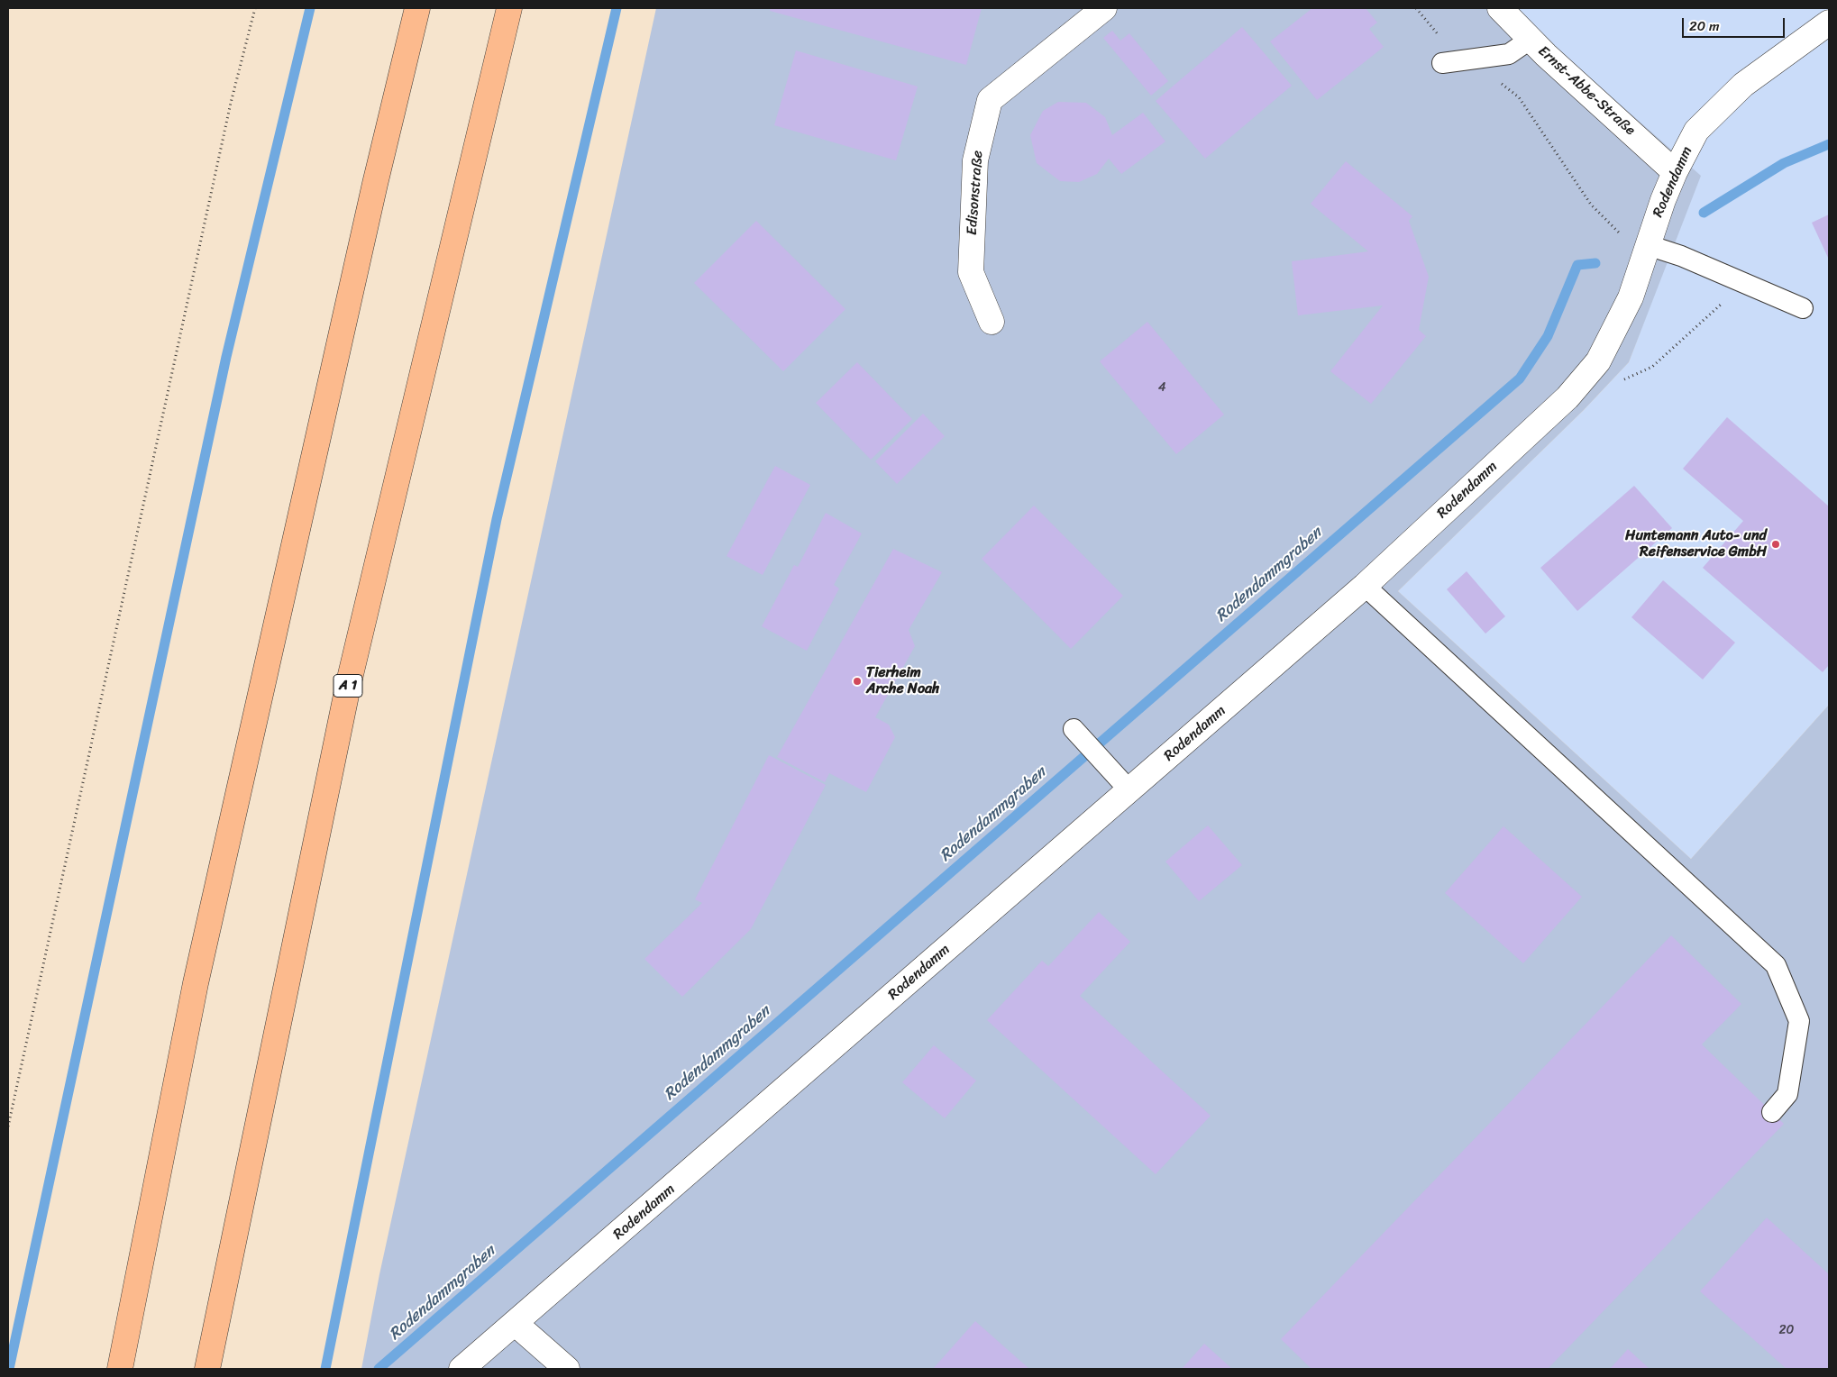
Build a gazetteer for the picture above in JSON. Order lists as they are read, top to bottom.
{
  "streets": {
    "highway": ["A 1"],
    "street": ["Ernst-Abbe-Straße", "Rodendamm", "Edisonstraße"]
  },
  "crossings": [
    ["Ernst-Abbe-Straße", "Rodendamm"]
  ],
  "water": ["Rodendammgraben"],
  "places": ["Huntemann Auto- und Reifenservice GmbH", "Tierheim Arche Noah"],
  "house_numbers": ["4", "20"],
  "scale_bar": "20 m"
}
